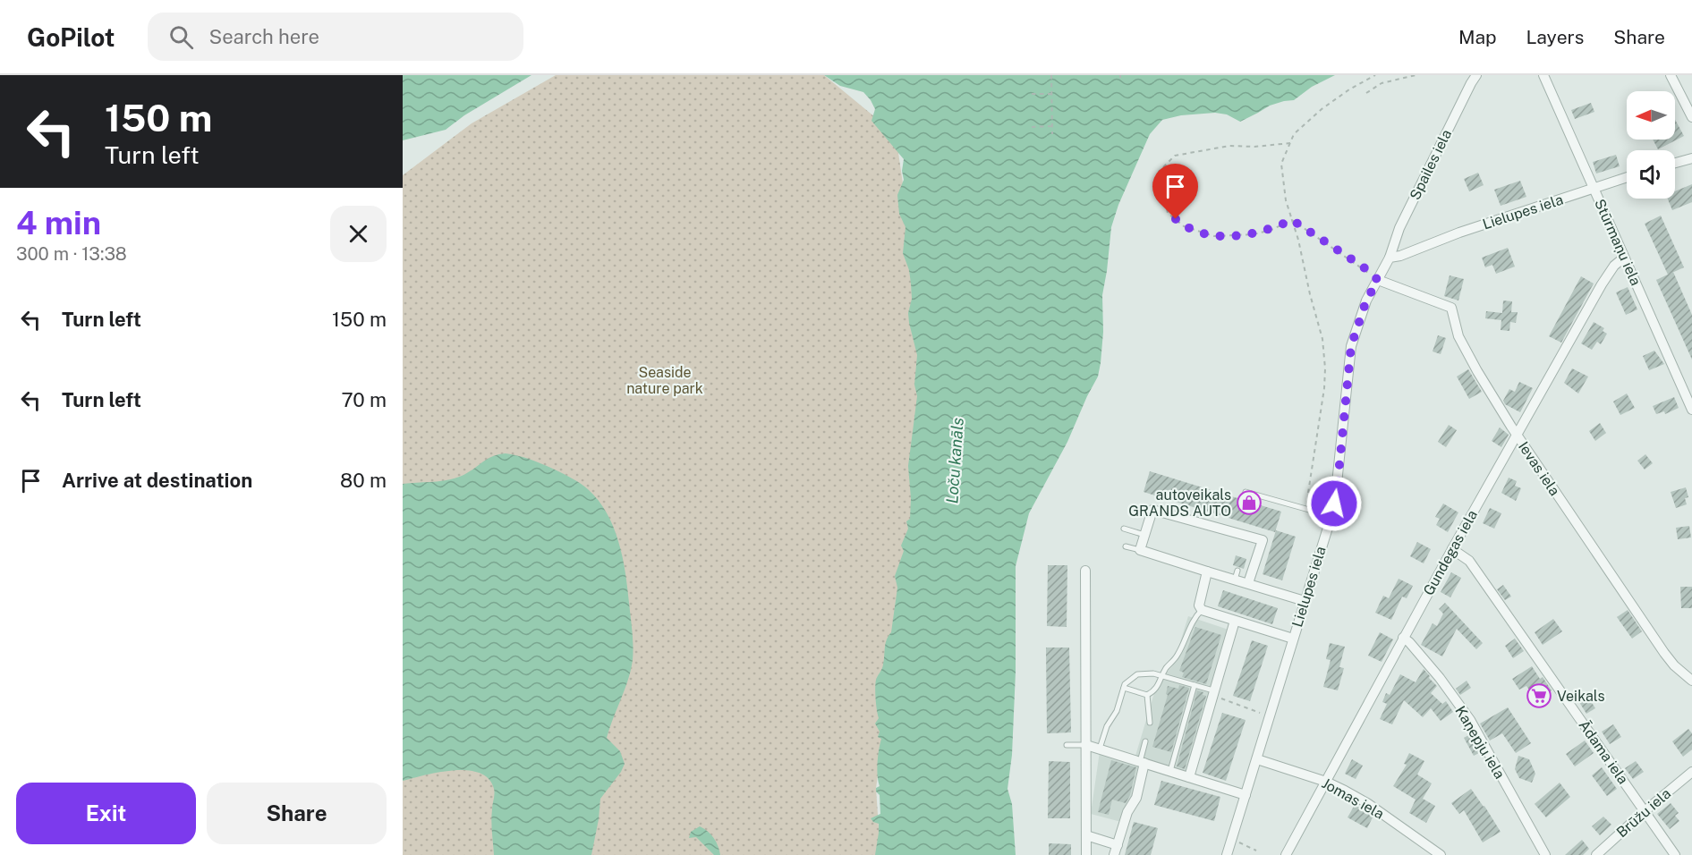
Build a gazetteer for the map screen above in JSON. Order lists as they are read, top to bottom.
{
  "streets": {
    "street": [
      "Spailes iela",
      "Lielupes iela",
      "Stūrmaņu iela",
      "Ievas iela",
      "Gundegas iela",
      "Kaņepju iela",
      "Ādama iela",
      "Jomas iela",
      "Brūžu iela"
    ]
  },
  "crossings": [
    ["Spailes iela", "Lielupes iela"],
    ["Lielupes iela", "Stūrmaņu iela"],
    ["Lielupes iela", "Ievas iela"],
    ["Lielupes iela", "Jomas iela"],
    ["Stūrmaņu iela", "Gundegas iela"],
    ["Ievas iela", "Gundegas iela"],
    ["Gundegas iela", "Kaņepju iela"],
    ["Gundegas iela", "Ādama iela"],
    ["Gundegas iela", "Jomas iela"],
    ["Ādama iela", "Brūžu iela"]
  ],
  "water": ["Loču kanāls"],
  "parks": ["Seaside nature park"],
  "places": {
    "shop": ["autoveikals GRANDS AUTO"],
    "supermarket": ["Veikals"]
  },
  "north": "left",
  "page": {
    "header": "GoPilot",
    "search": "Search here",
    "nav": ["Map", "Layers", "Share"],
    "turn": ["150 m", "Turn left"],
    "heading": ["4 min", "300 m · 13:38"],
    "list": [
      {
        "name": "Turn left",
        "value": "150 m"
      },
      {
        "name": "Turn left",
        "value": "70 m"
      },
      {
        "name": "Arrive at destination",
        "value": "80 m"
      }
    ],
    "buttons": ["Exit", "Share"]
  }
}
